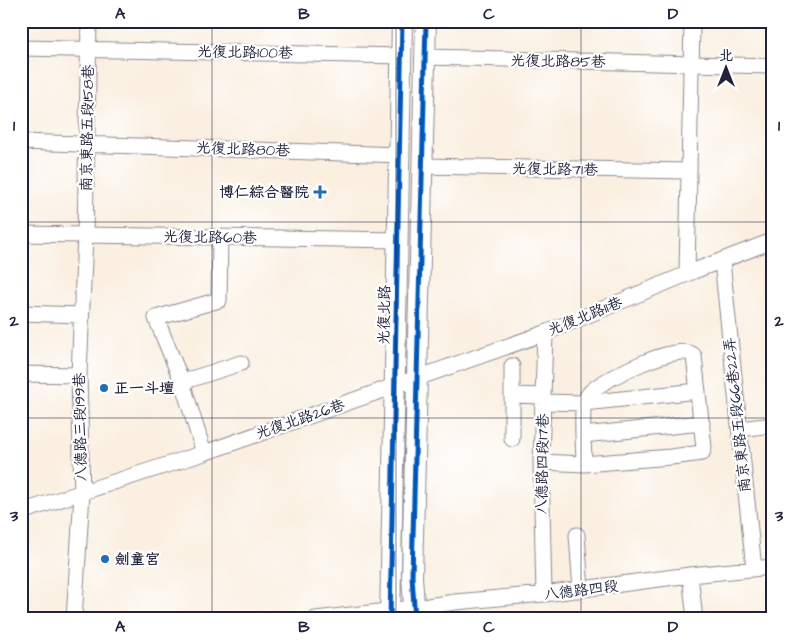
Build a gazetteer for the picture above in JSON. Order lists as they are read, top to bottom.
{
  "streets": {
    "main road": ["光復北路"],
    "street": [
      "光復北路100巷",
      "光復北路85巷",
      "南京東路五段158巷",
      "光復北路80巷",
      "光復北路71巷",
      "光復北路60巷",
      "光復北路11巷",
      "南京東路五段66巷22弄",
      "光復北路26巷",
      "八德路三段199巷",
      "八德路四段17巷",
      "八德路四段"
    ]
  },
  "crossings": [
    ["光復北路100巷", "南京東路五段158巷"],
    ["光復北路100巷", "光復北路"],
    ["南京東路五段158巷", "光復北路80巷"],
    ["南京東路五段158巷", "光復北路60巷"],
    ["南京東路五段158巷", "八德路三段199巷"],
    ["光復北路80巷", "光復北路"],
    ["光復北路60巷", "光復北路"],
    ["光復北路60巷", "八德路三段199巷"],
    ["光復北路", "光復北路11巷"],
    ["光復北路", "光復北路26巷"],
    ["光復北路", "八德路四段"],
    ["光復北路11巷", "南京東路五段66巷22弄"],
    ["光復北路11巷", "光復北路26巷"],
    ["光復北路11巷", "八德路四段17巷"],
    ["南京東路五段66巷22弄", "八德路四段"],
    ["光復北路26巷", "八德路三段199巷"],
    ["八德路四段17巷", "八德路四段"]
  ],
  "places": {
    "health": ["博仁綜合醫院"],
    "other": ["正一斗壇", "劍童宮"]
  },
  "north": "top",
  "grid": {
    "columns": [
      "A",
      "B",
      "C",
      "D"
    ],
    "rows": ["1", "2", "3"]
  }
}
